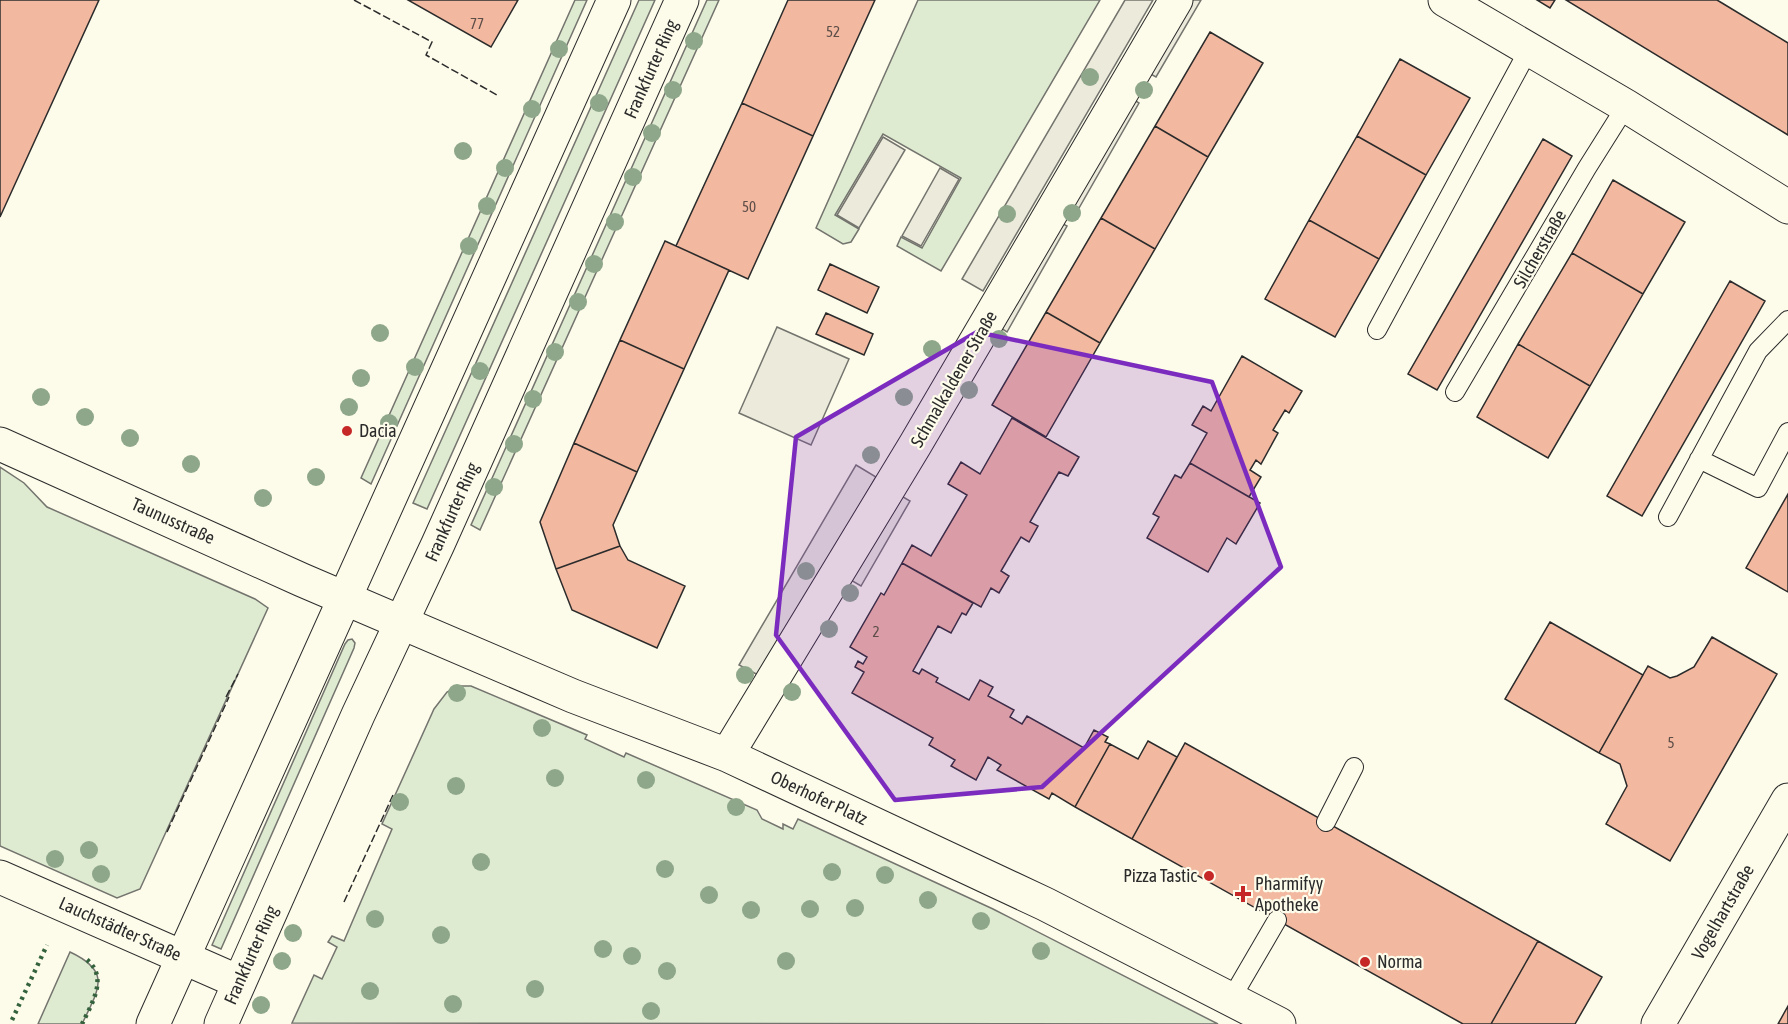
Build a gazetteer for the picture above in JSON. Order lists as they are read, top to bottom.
{
  "streets": {
    "street": [
      "Frankfurter Ring",
      "Schmalkaldener Straße",
      "Taunusstraße",
      "Oberhofer Platz",
      "Vogelhartstraße",
      "Lauchstädter Straße"
    ],
    "lane": ["Silcherstraße"]
  },
  "crossings": [
    ["Frankfurter Ring", "Oberhofer Platz"],
    ["Frankfurter Ring", "Lauchstädter Straße"],
    ["Schmalkaldener Straße", "Oberhofer Platz"],
    ["Taunusstraße", "Oberhofer Platz"]
  ],
  "places": {
    "other": ["Dacia", "Pizza Tastic", "Norma"],
    "health": ["Pharmifyy Apotheke"]
  },
  "house_numbers": [
    "77",
    "52",
    "50",
    "2",
    "5"
  ]
}
